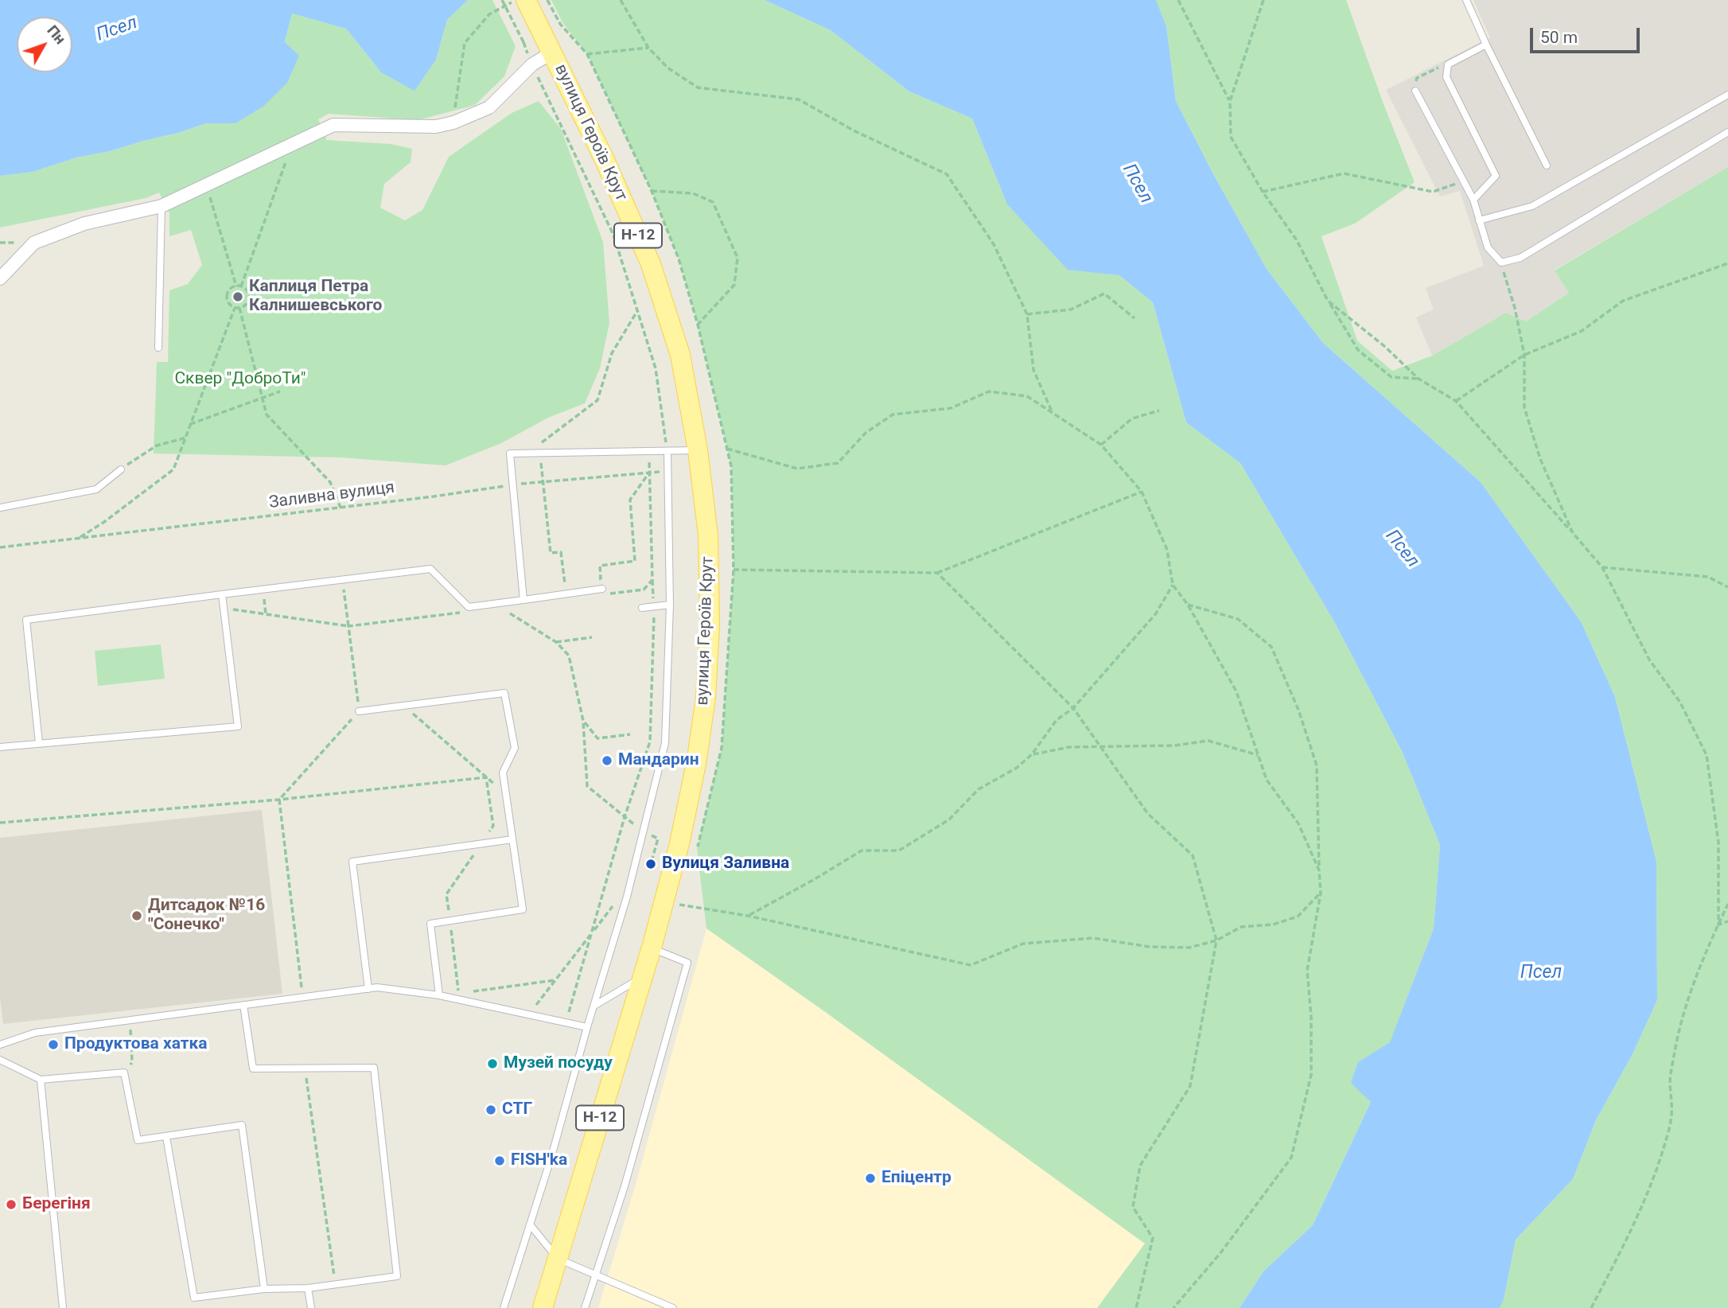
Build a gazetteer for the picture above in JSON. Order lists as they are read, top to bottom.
{
  "streets": {
    "main road": ["вулиця Героїв Крут", "Н-12"],
    "path": ["Заливна вулиця"]
  },
  "water": ["Псел"],
  "parks": ["Сквер \"ДоброТи\""],
  "places": [
    "Каплиця Петра Калнишевського",
    "Мандарин",
    "Вулиця Заливна",
    "Дитсадок №16 \"Сонечко\"",
    "Продуктова хатка",
    "Музей посуду",
    "СТГ",
    "FISH'ka",
    "Епіцентр",
    "Берегіня"
  ],
  "scale_bar": "50 m",
  "north": "top right"
}
